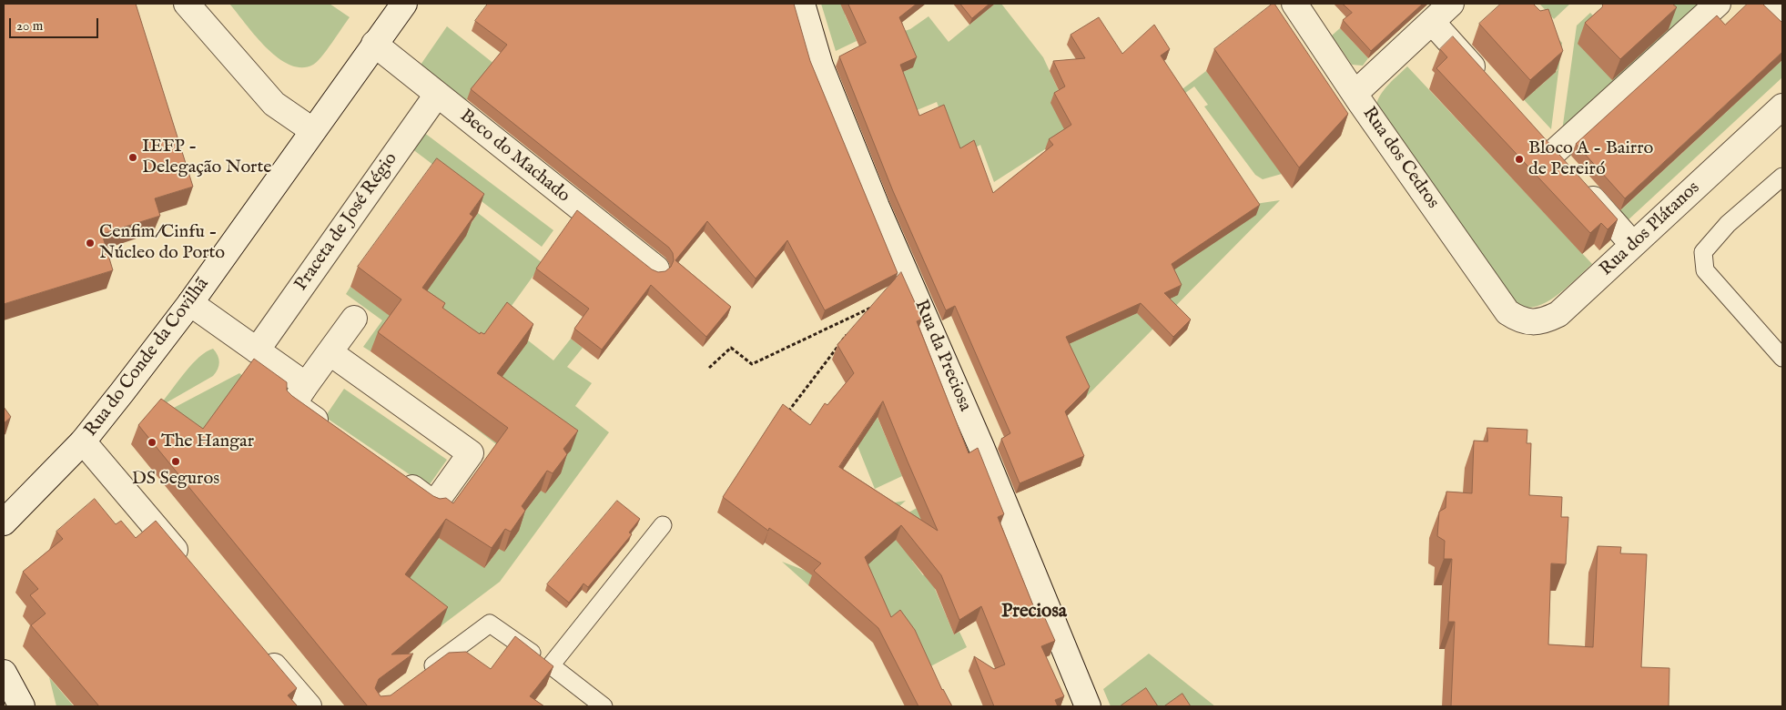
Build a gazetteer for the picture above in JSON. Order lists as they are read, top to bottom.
{
  "streets": {
    "street": [
      "Beco do Machado",
      "Rua dos Cedros",
      "Praceta de José Régio",
      "Rua dos Plátanos",
      "Rua da Preciosa",
      "Rua do Conde da Covilhã"
    ]
  },
  "crossings": [
    ["Beco do Machado", "Praceta de José Régio"],
    ["Beco do Machado", "Rua do Conde da Covilhã"],
    ["Rua dos Cedros", "Rua dos Plátanos"]
  ],
  "districts": ["Preciosa"],
  "places": [
    "IEFP - Delegação Norte",
    "Bloco A - Bairro de Pereiró",
    "Cenfim/Cinfu - Núcleo do Porto",
    "The Hangar",
    "DS Seguros"
  ],
  "scale_bar": "20 m"
}
